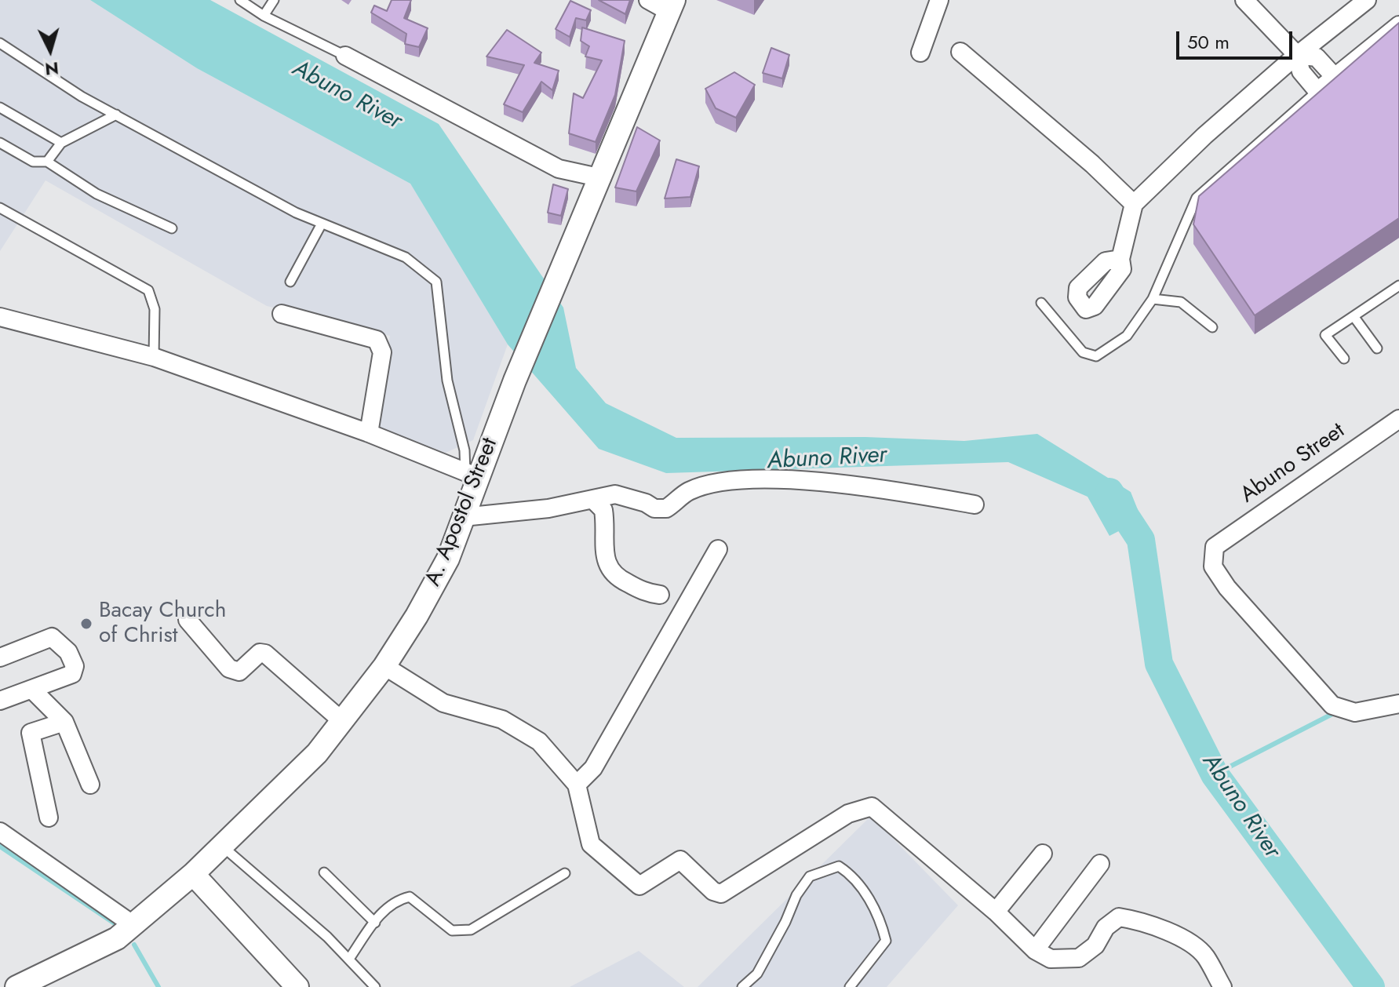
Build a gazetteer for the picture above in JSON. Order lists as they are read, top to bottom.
{
  "streets": {
    "street": ["Abuno Street", "A. Apostol Street"]
  },
  "water": ["Abuno River"],
  "places": ["Bacay Church of Christ"],
  "scale_bar": "50 m",
  "north": "bottom"
}
